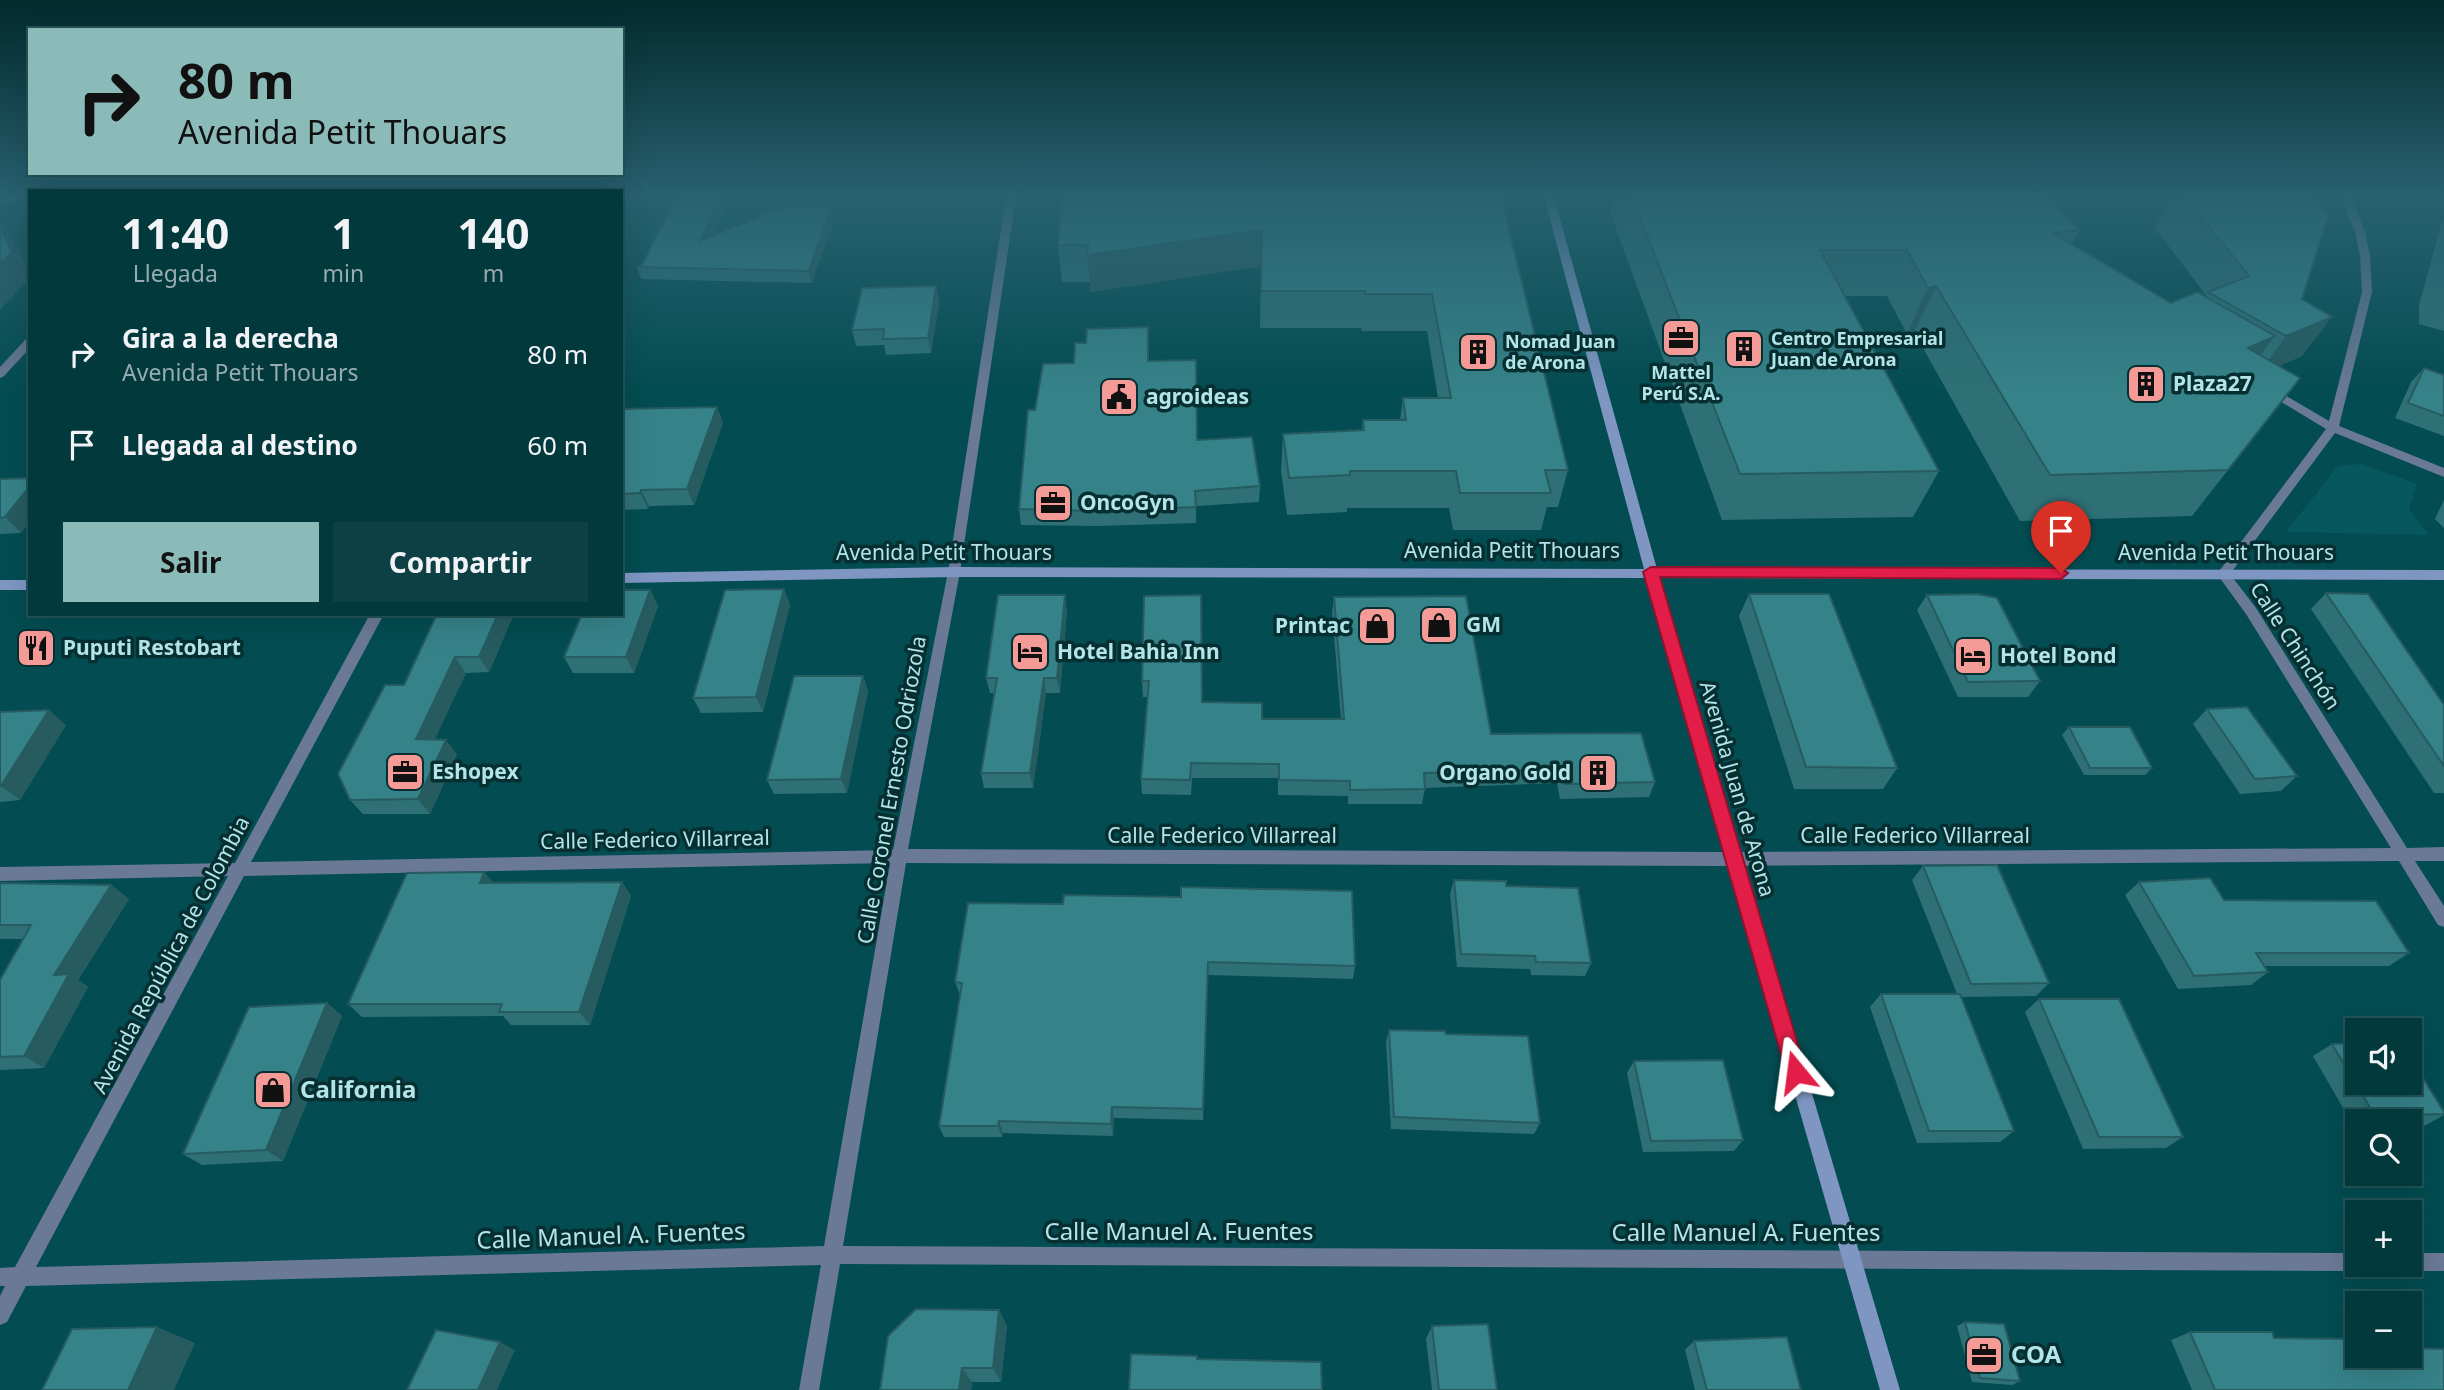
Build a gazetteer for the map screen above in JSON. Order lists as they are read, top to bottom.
{
  "streets": {
    "main road": ["Avenida Petit Thouars", "Avenida Juan de Arona"],
    "street": [
      "Calle Chinchón",
      "Calle Coronel Ernesto Odriozola",
      "Calle Federico Villarreal",
      "Avenida República de Colombia",
      "Calle Manuel A. Fuentes"
    ]
  },
  "crossings": [
    ["Avenida Petit Thouars", "Calle Chinchón"],
    ["Avenida Petit Thouars", "Avenida Juan de Arona"],
    ["Avenida Petit Thouars", "Calle Coronel Ernesto Odriozola"],
    ["Calle Chinchón", "Calle Federico Villarreal"],
    ["Avenida Juan de Arona", "Calle Federico Villarreal"],
    ["Avenida Juan de Arona", "Calle Manuel A. Fuentes"],
    ["Calle Coronel Ernesto Odriozola", "Calle Federico Villarreal"],
    ["Calle Coronel Ernesto Odriozola", "Calle Manuel A. Fuentes"],
    ["Calle Federico Villarreal", "Avenida República de Colombia"],
    ["Avenida República de Colombia", "Calle Manuel A. Fuentes"]
  ],
  "places": {
    "office": [
      "Mattel Perú S.A.",
      "OncoGyn",
      "Eshopex",
      "COA"
    ],
    "building": [
      "Centro Empresarial Juan de Arona",
      "Nomad Juan de Arona",
      "Plaza27",
      "Organo Gold"
    ],
    "public building": ["agroideas"],
    "shop": ["GM", "Printac", "California"],
    "restaurant": ["Puputi Restobart"],
    "hotel": ["Hotel Bahia Inn", "Hotel Bond"]
  },
  "page": {
    "turn": ["80 m", "Avenida Petit Thouars"],
    "eta": [
      "11:40",
      "Llegada",
      "1",
      "min",
      "140",
      "m"
    ],
    "list": [
      {
        "name": "Gira a la derecha",
        "note": "Avenida Petit Thouars",
        "value": "80 m"
      },
      {
        "name": "Llegada al destino",
        "value": "60 m"
      }
    ],
    "buttons": ["Salir", "Compartir"],
    "map_buttons": ["+", "−"]
  }
}
